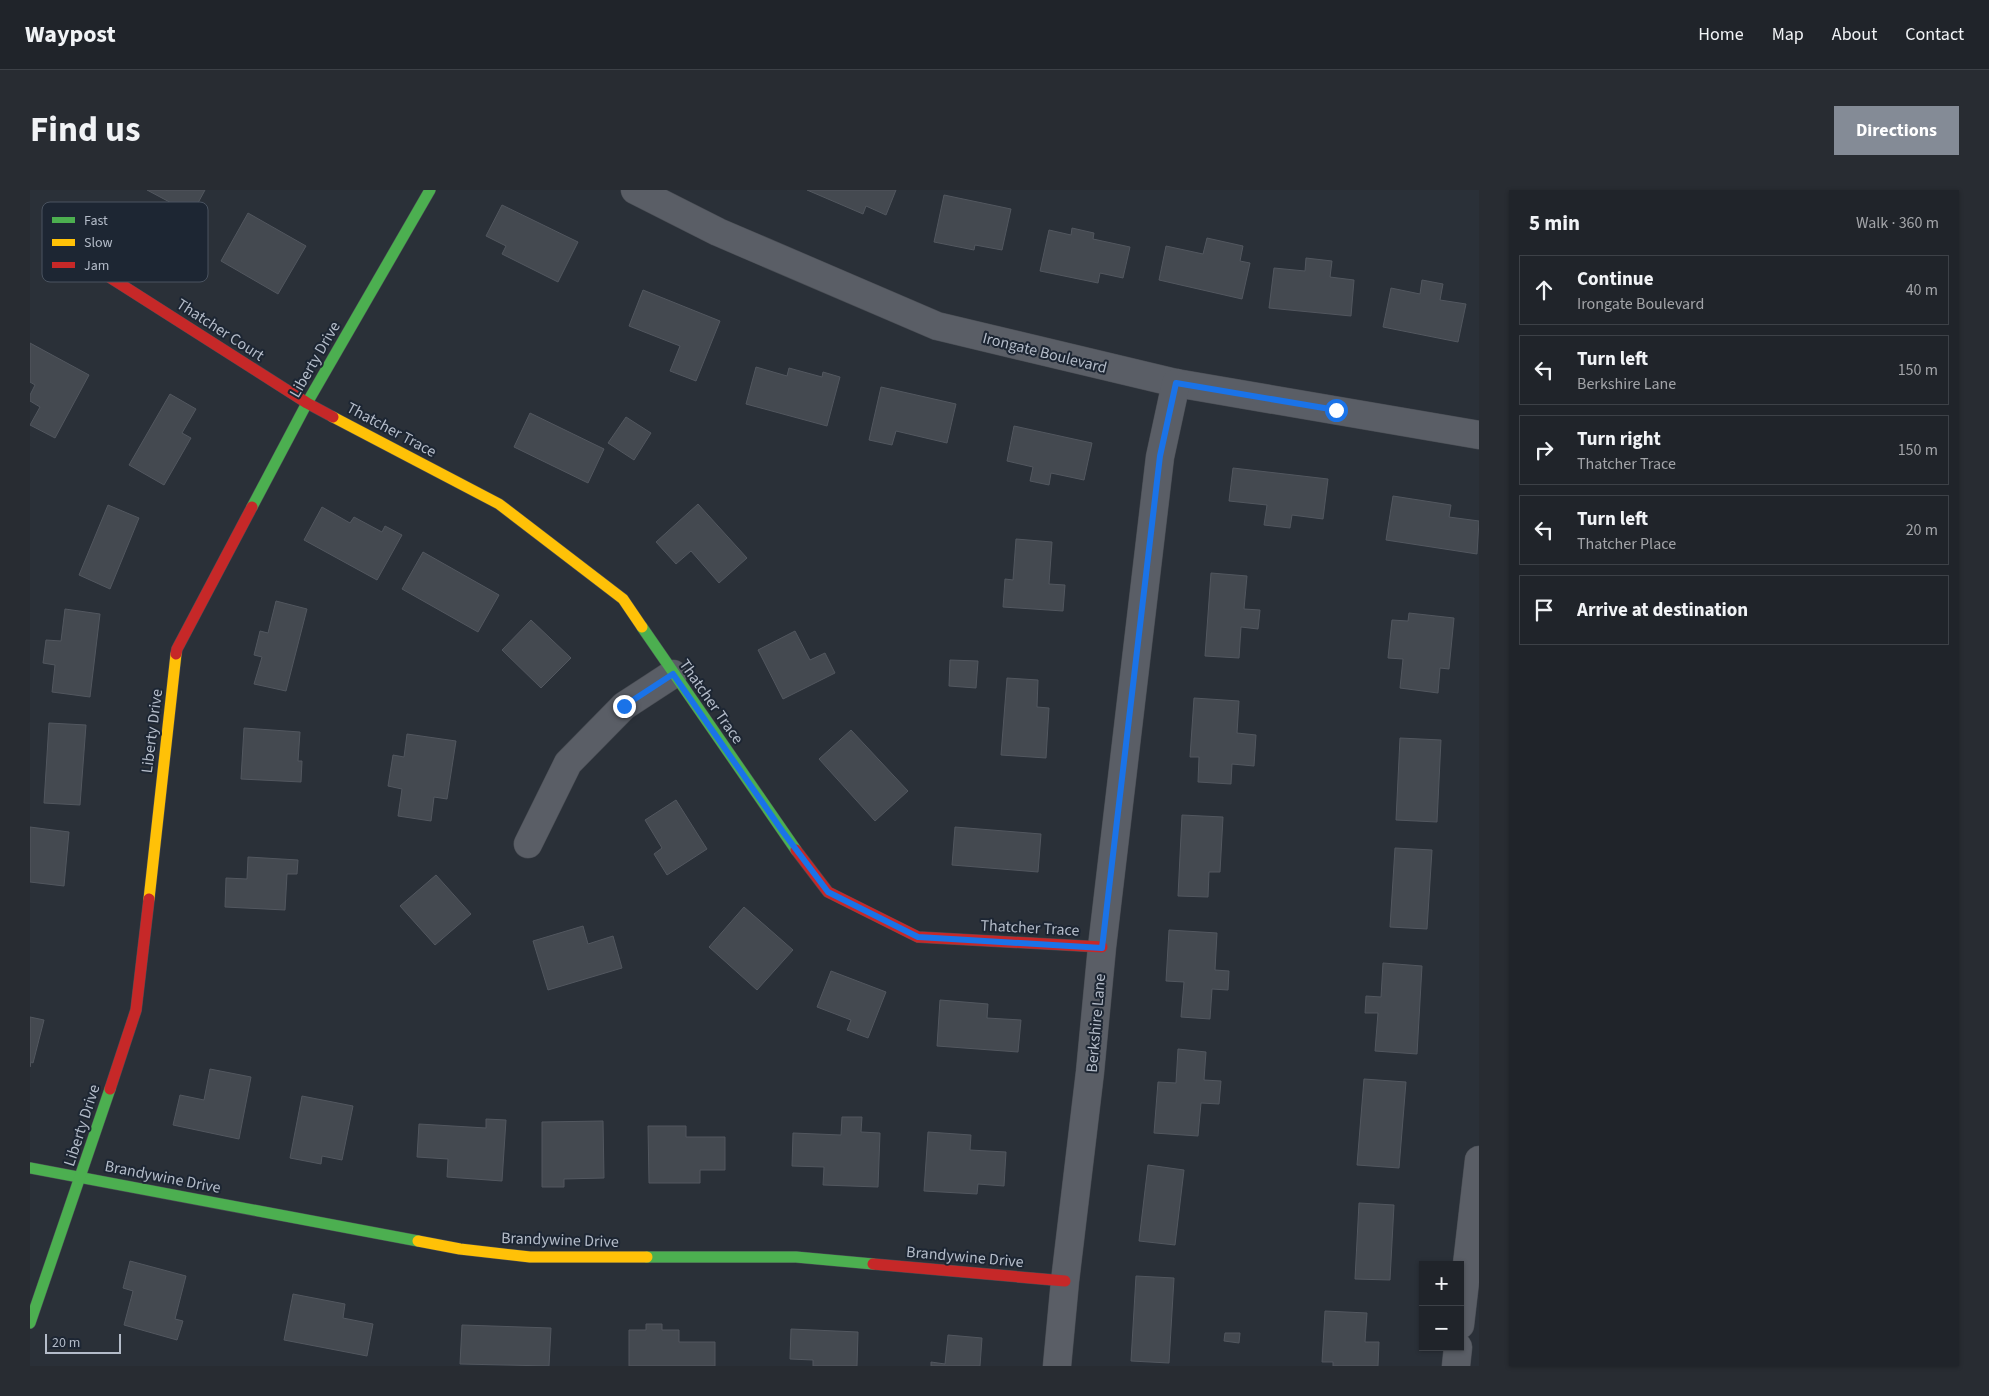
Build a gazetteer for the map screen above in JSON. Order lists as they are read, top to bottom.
{
  "streets": {
    "street": [
      "Thatcher Court",
      "Irongate Boulevard",
      "Liberty Drive",
      "Thatcher Trace",
      "Berkshire Lane",
      "Brandywine Drive"
    ]
  },
  "crossings": [
    ["Thatcher Court", "Liberty Drive"],
    ["Thatcher Court", "Thatcher Trace"],
    ["Irongate Boulevard", "Berkshire Lane"],
    ["Liberty Drive", "Thatcher Trace"],
    ["Liberty Drive", "Brandywine Drive"],
    ["Thatcher Trace", "Berkshire Lane"],
    ["Berkshire Lane", "Brandywine Drive"]
  ],
  "legend": ["Fast", "Slow", "Jam"],
  "scale_bar": "20 m",
  "page": {
    "header": "Waypost",
    "nav": [
      "Home",
      "Map",
      "About",
      "Contact"
    ],
    "title": "Find us",
    "buttons": "Directions",
    "heading": ["5 min", "Walk · 360 m"],
    "list": [
      ["Continue", "Irongate Boulevard", "40 m"],
      ["Turn left", "Berkshire Lane", "150 m"],
      ["Turn right", "Thatcher Trace", "150 m"],
      ["Turn left", "Thatcher Place", "20 m"],
      "Arrive at destination"
    ],
    "map_buttons": ["+", "−"],
    "scale": "20 m"
  }
}
